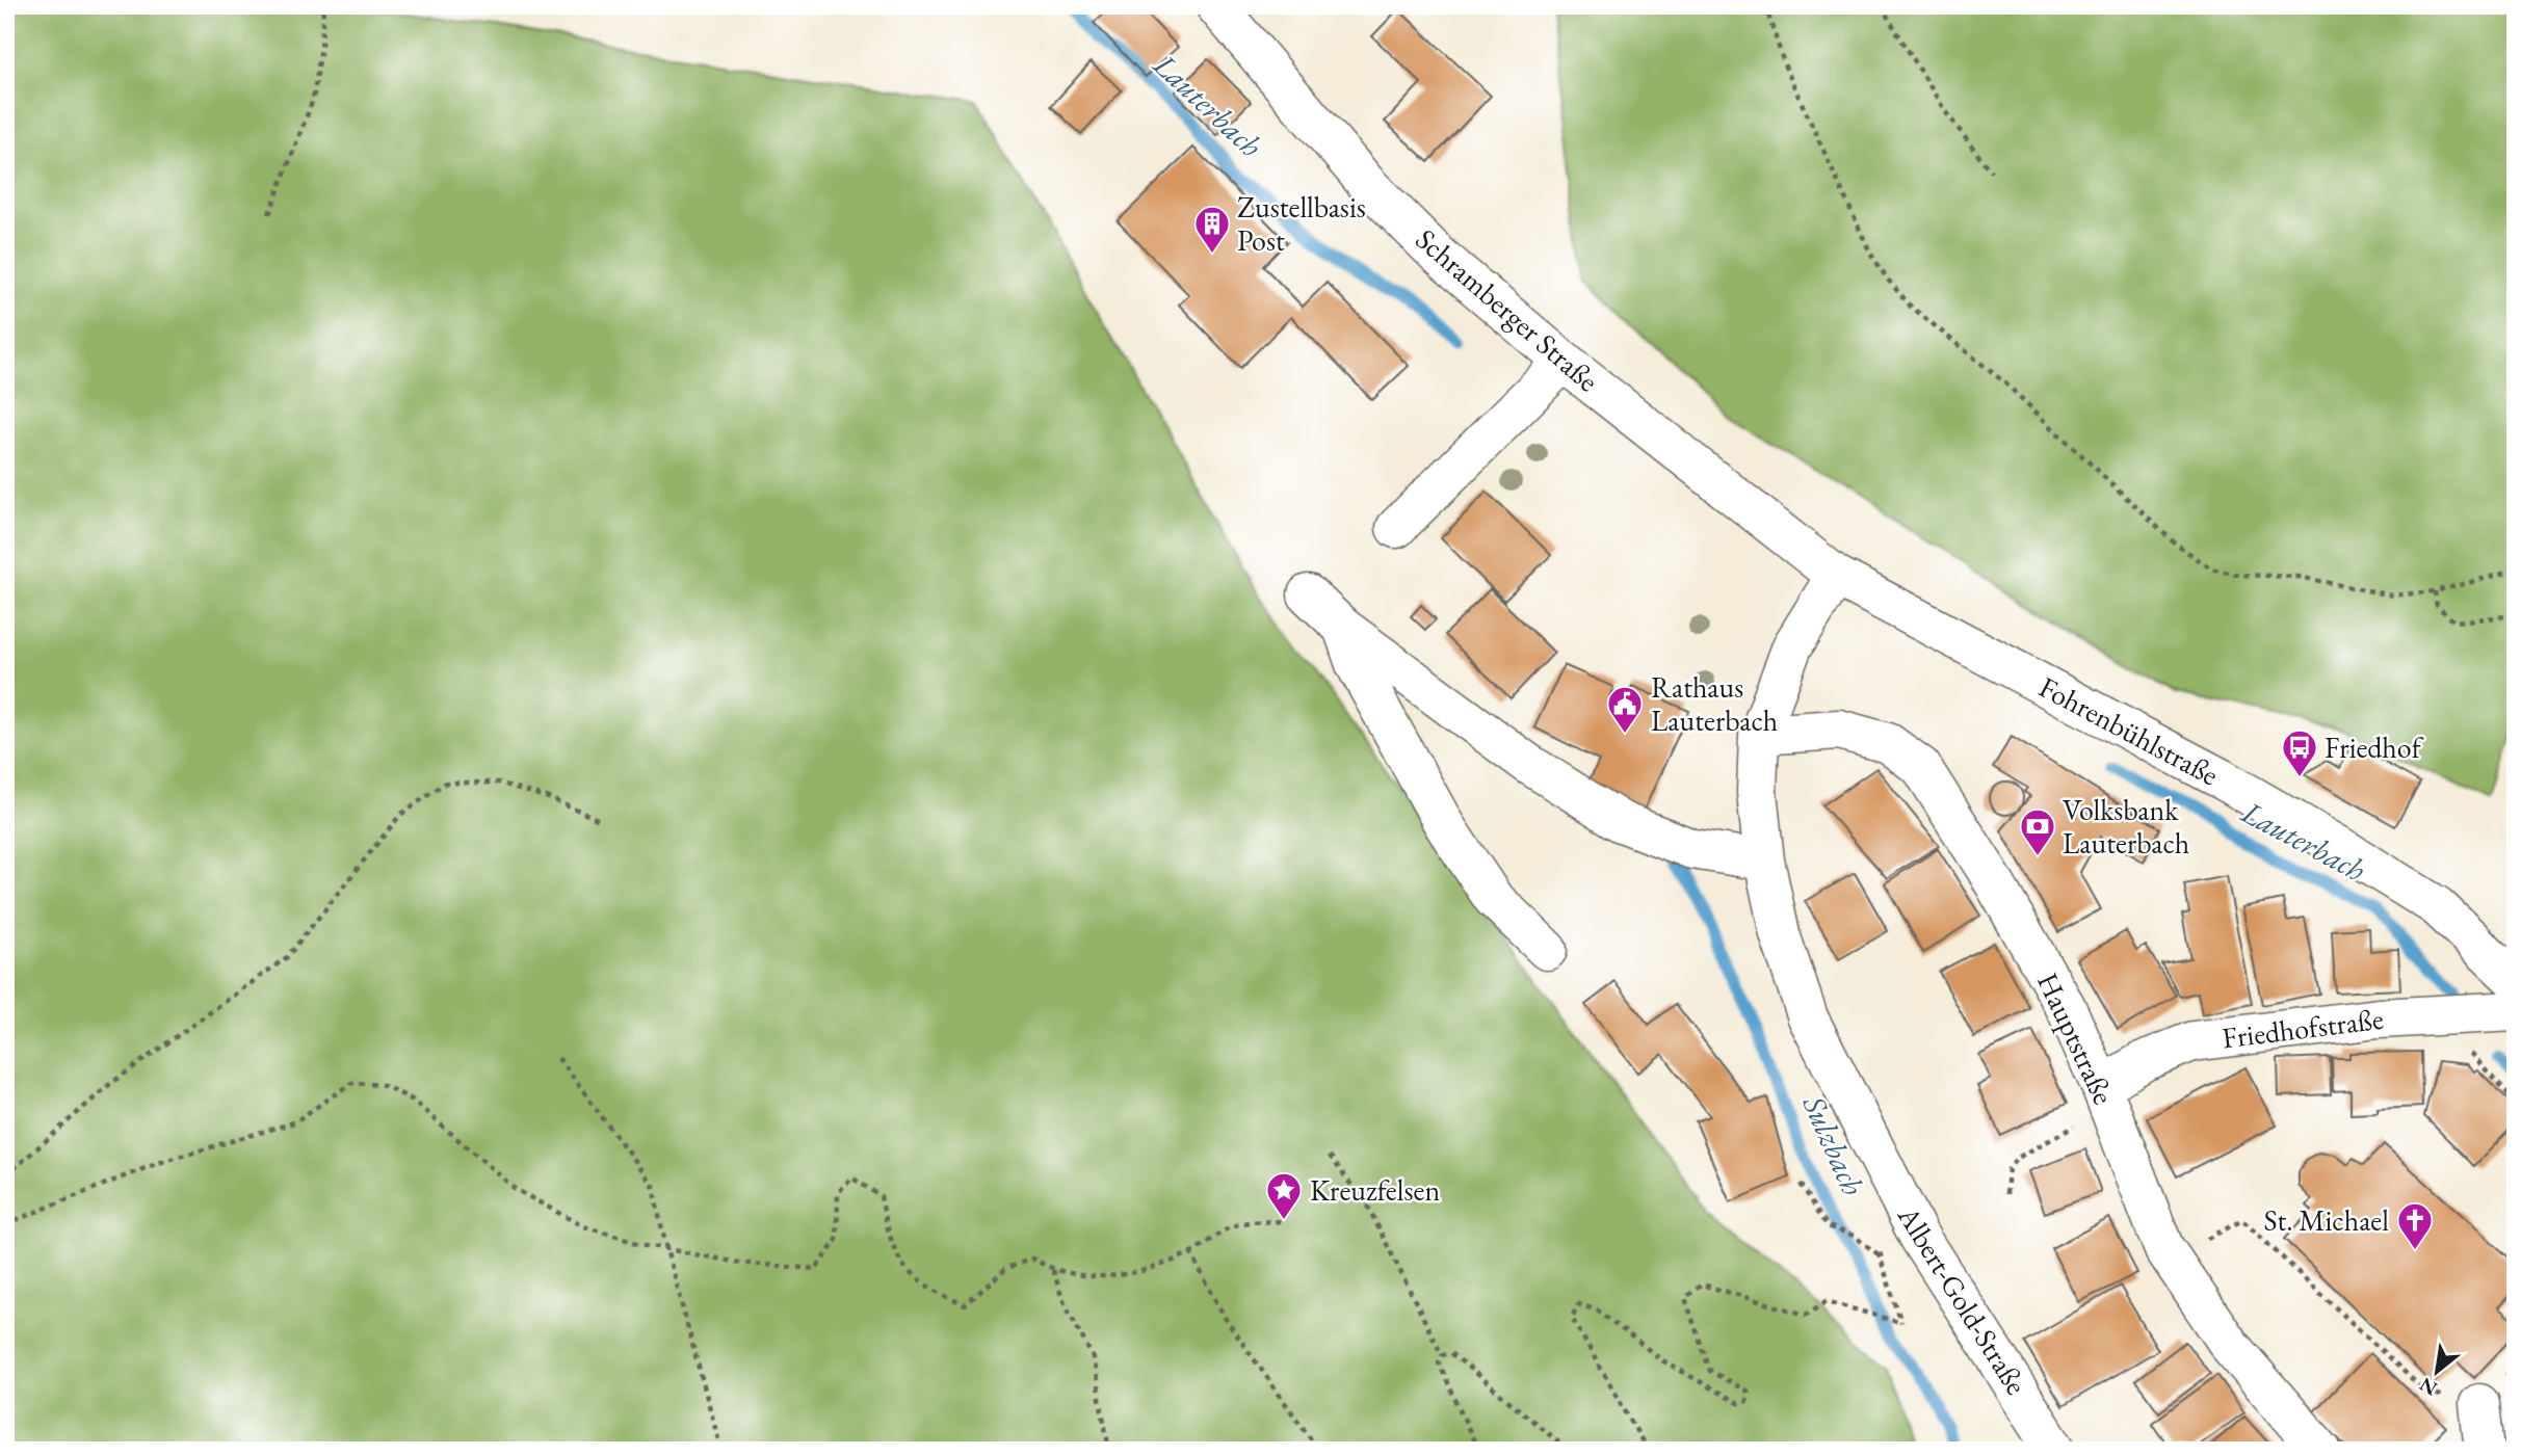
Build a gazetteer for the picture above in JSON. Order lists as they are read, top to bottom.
{
  "streets": {
    "street": [
      "Schramberger Straße",
      "Fohrenbühlstraße",
      "Friedhofstraße",
      "Hauptstraße",
      "Albert-Gold-Straße"
    ]
  },
  "crossings": [
    ["Schramberger Straße", "Fohrenbühlstraße"],
    ["Schramberger Straße", "Albert-Gold-Straße"],
    ["Fohrenbühlstraße", "Albert-Gold-Straße"],
    ["Friedhofstraße", "Hauptstraße"],
    ["Hauptstraße", "Albert-Gold-Straße"]
  ],
  "water": ["Lauterbach", "Sulzbach"],
  "places": {
    "building": ["Zustellbasis Post"],
    "public building": ["Rathaus Lauterbach"],
    "bus stop": ["Friedhof"],
    "bank": ["Volksbank Lauterbach"],
    "place": ["Kreuzfelsen"],
    "church": ["St. Michael"]
  },
  "north": "bottom left"
}
